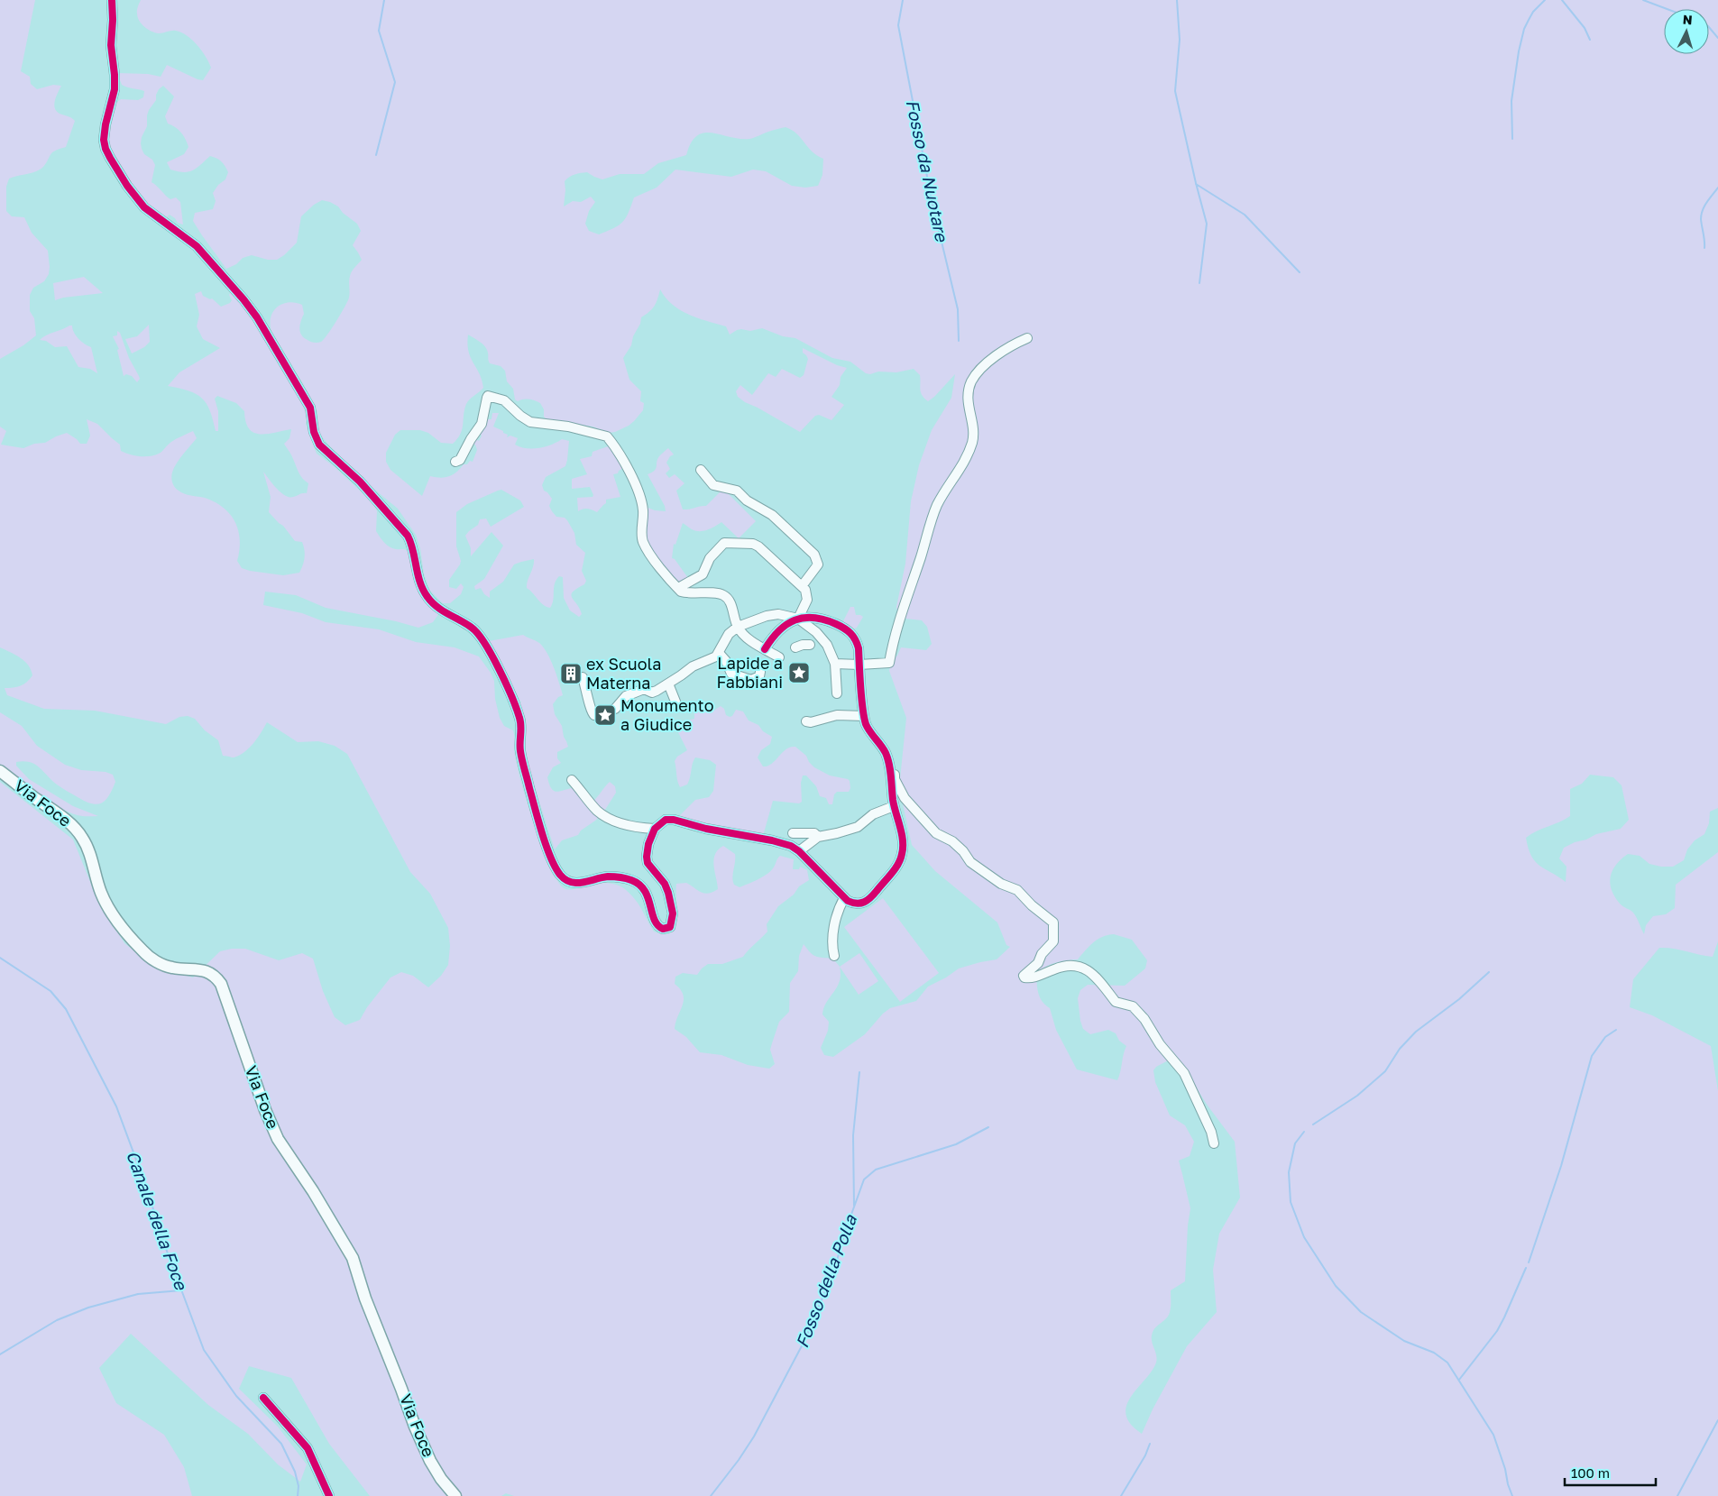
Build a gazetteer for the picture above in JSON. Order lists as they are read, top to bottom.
{
  "streets": {
    "main road": ["Via Foce"]
  },
  "water": ["Fosso da Nuotare", "Canale della Foce", "Fosso della Polla"],
  "places": {
    "place": ["Lapide a Fabbiani", "Monumento a Giudice"],
    "building": ["ex Scuola Materna"]
  },
  "scale_bar": "100 m",
  "north": "top"
}
